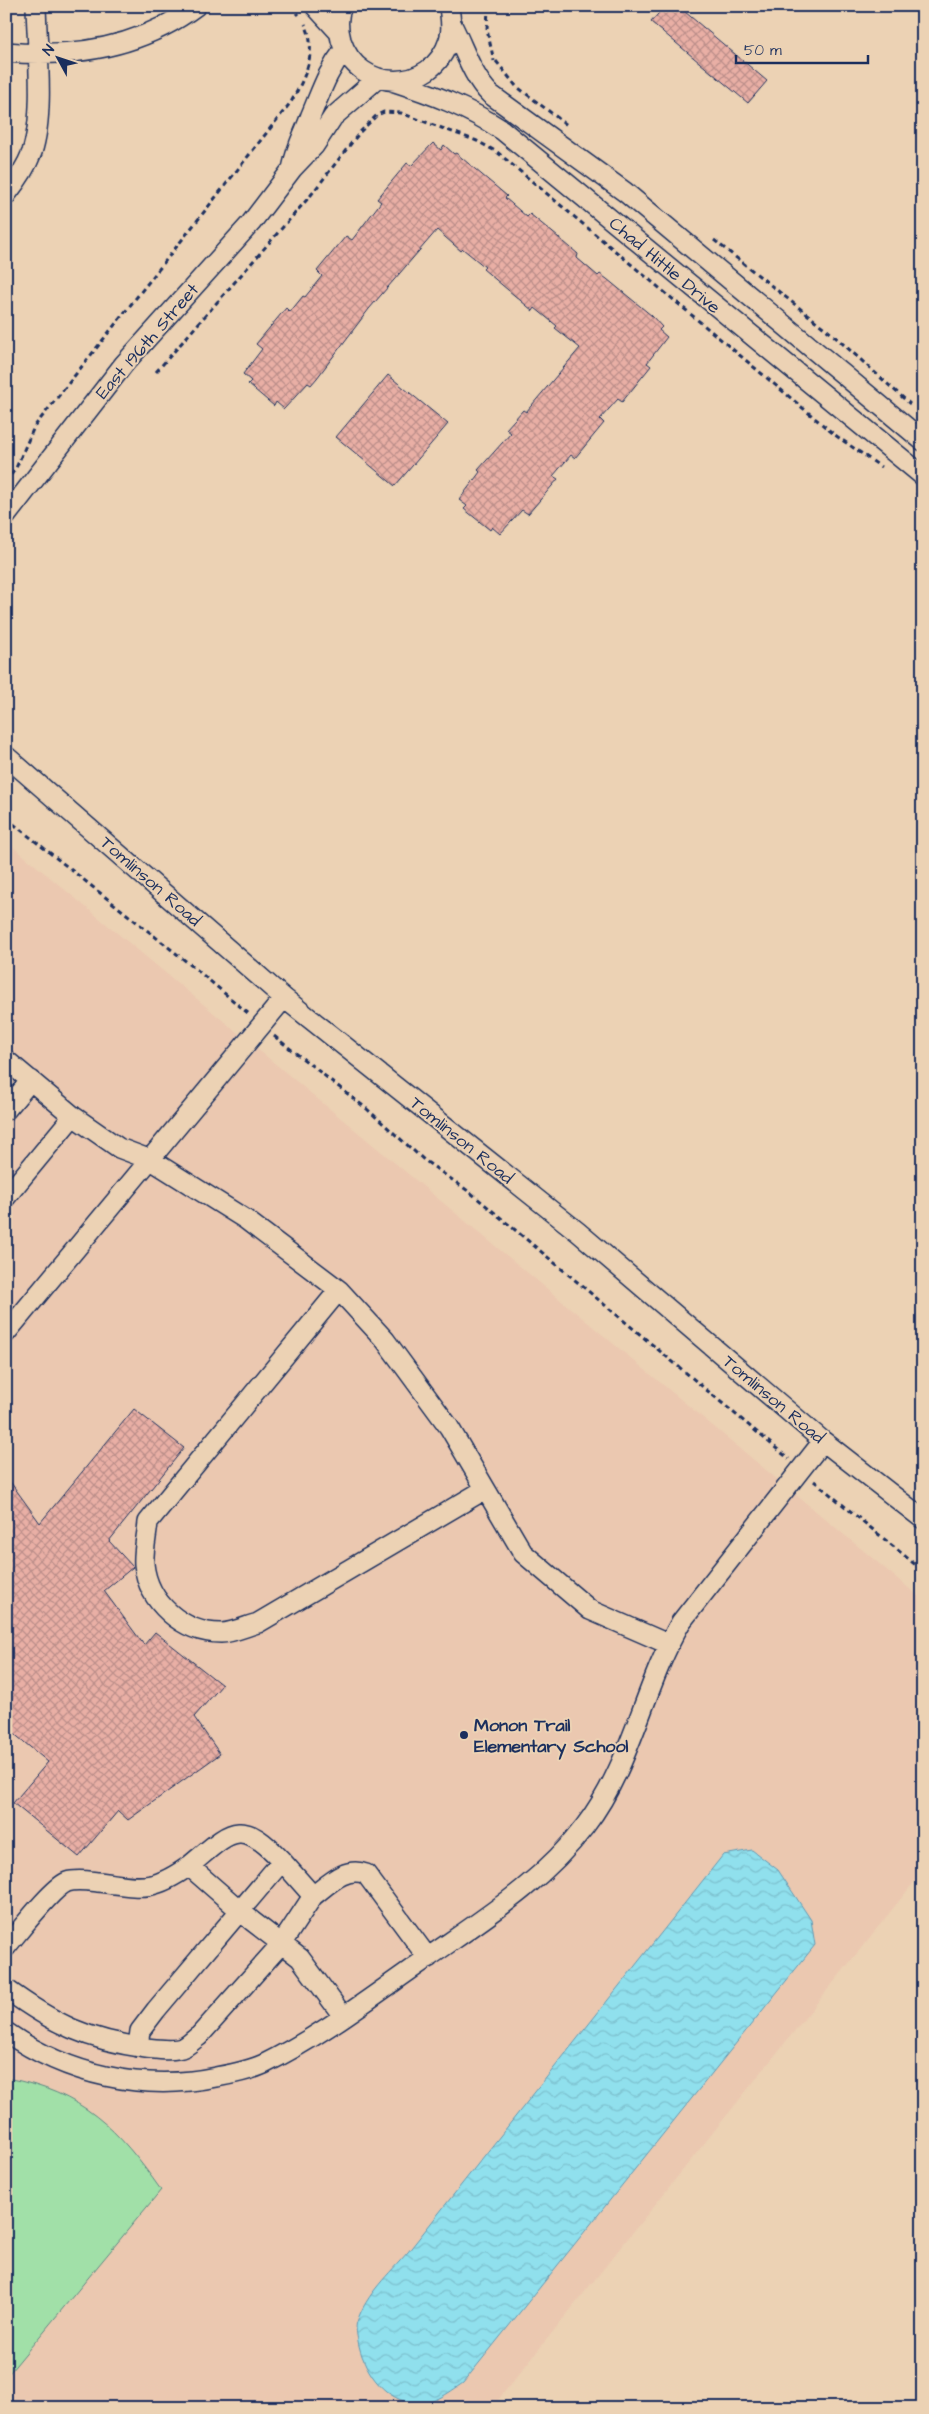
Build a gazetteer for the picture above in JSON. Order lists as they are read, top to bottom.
{
  "streets": {
    "street": ["Chad Hittle Drive", "East 196th Street", "Tomlinson Road"]
  },
  "crossings": [
    ["Chad Hittle Drive", "East 196th Street"]
  ],
  "places": ["Monon Trail Elementary School"],
  "scale_bar": "50 m",
  "north": "top left"
}
